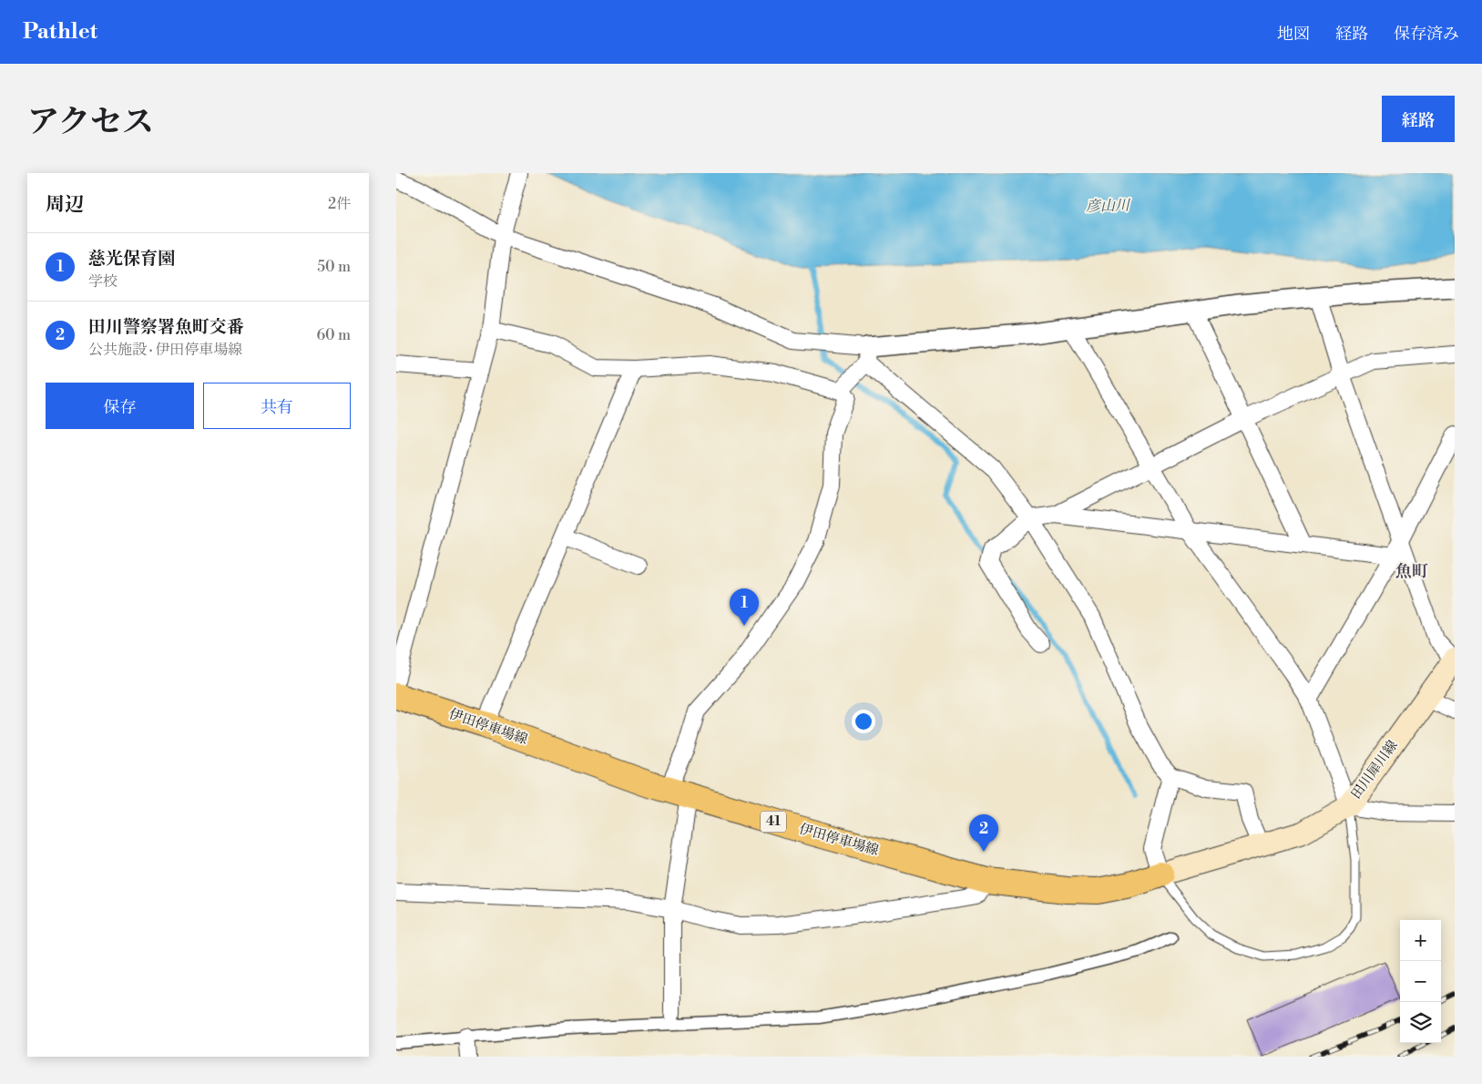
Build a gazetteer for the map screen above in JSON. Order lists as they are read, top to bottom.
{
  "streets": {
    "main road": ["伊田停車場線", "田川犀川線", "41"]
  },
  "crossings": [
    ["伊田停車場線", "田川犀川線"]
  ],
  "districts": ["魚町"],
  "water": ["彦山川"],
  "page": {
    "header": "Pathlet",
    "nav": ["地図", "経路", "保存済み"],
    "title": "アクセス",
    "buttons": [
      "経路",
      ["保存", "共有"]
    ],
    "heading": ["周辺", "2件"],
    "list": [
      {
        "mark": "1",
        "name": "慈光保育園",
        "note": "学校",
        "value": "50 m"
      },
      {
        "mark": "2",
        "name": "田川警察署魚町交番",
        "note": "公共施設 · 伊田停車場線",
        "value": "60 m"
      }
    ],
    "pins": ["1", "2"],
    "map_buttons": ["+", "−"]
  }
}
